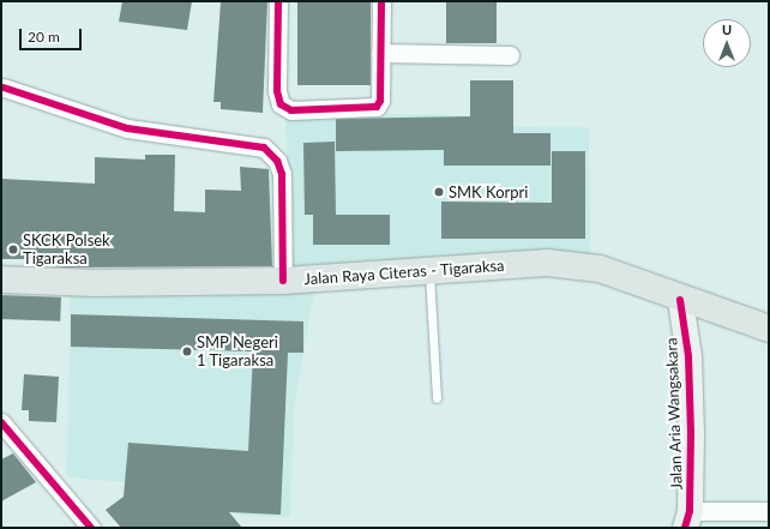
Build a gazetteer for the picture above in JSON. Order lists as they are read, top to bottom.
{
  "streets": {
    "main road": ["Jalan Raya Citeras - Tigaraksa"],
    "street": ["Jalan Aria Wangsakara"]
  },
  "crossings": [
    ["Jalan Raya Citeras - Tigaraksa", "Jalan Aria Wangsakara"]
  ],
  "places": ["SMK Korpri", "SKCK Polsek Tigaraksa", "SMP Negeri 1 Tigaraksa"],
  "scale_bar": "20 m",
  "north": "top"
}
